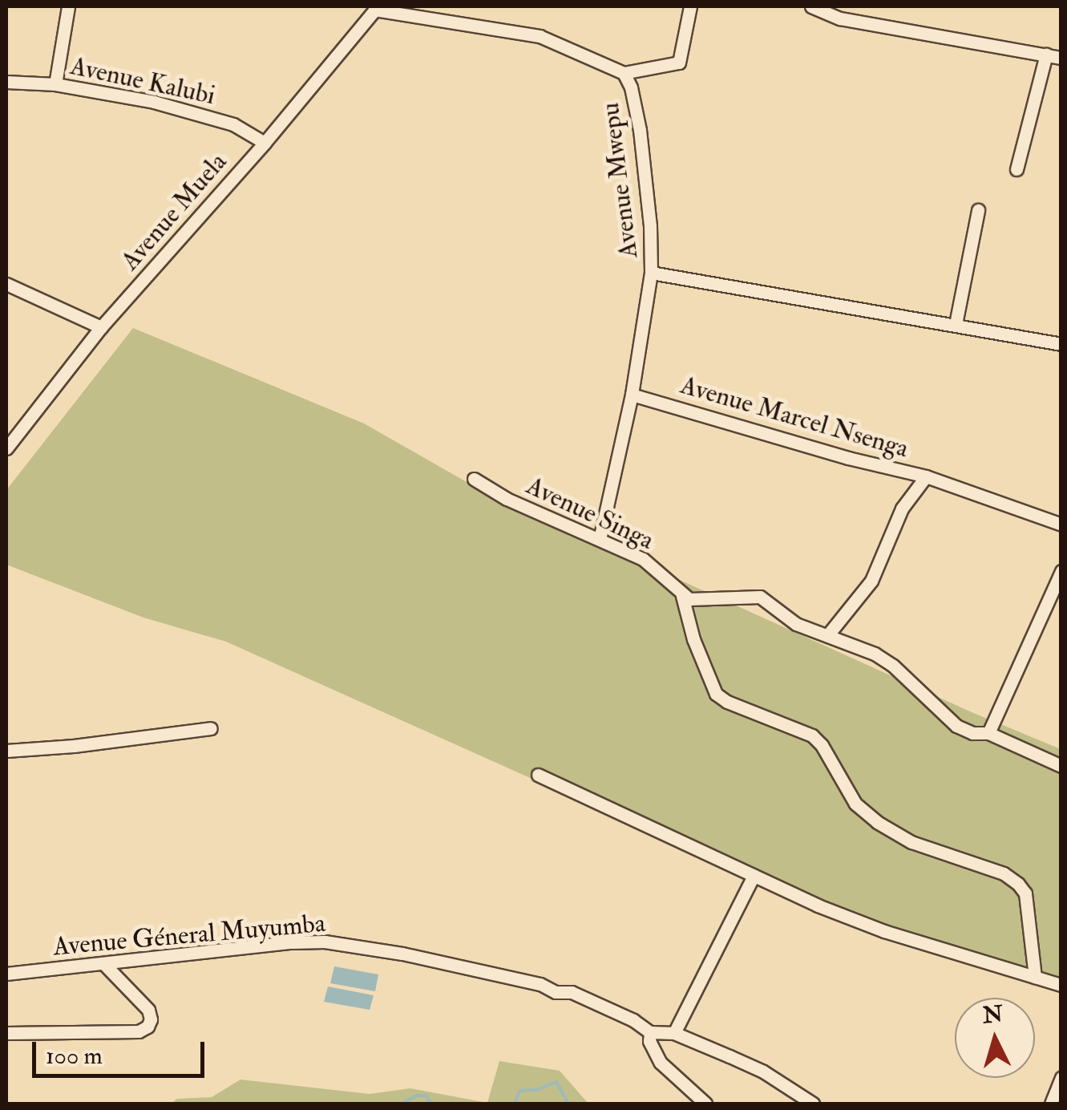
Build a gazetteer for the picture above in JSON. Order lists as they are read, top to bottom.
{
  "streets": {
    "street": [
      "Avenue Kalubi",
      "Avenue Mwepu",
      "Avenue Muela",
      "Avenue Marcel Nsenga",
      "Avenue Singa",
      "Avenue Géneral Muyumba"
    ]
  },
  "crossings": [
    ["Avenue Kalubi", "Avenue Muela"],
    ["Avenue Mwepu", "Avenue Muela"]
  ],
  "scale_bar": "100 m",
  "north": "top"
}
